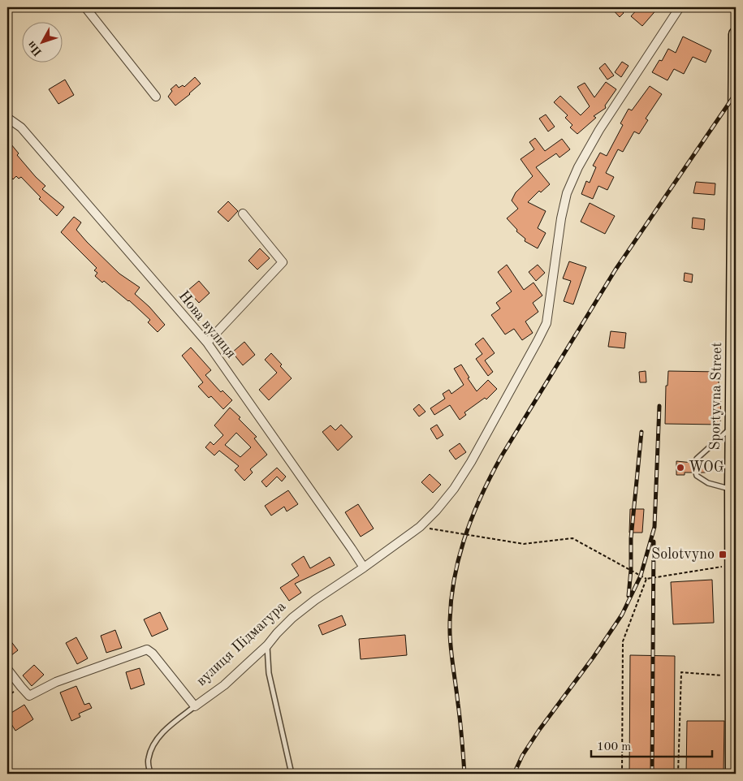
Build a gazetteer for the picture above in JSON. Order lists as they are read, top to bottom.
{
  "streets": {
    "main road": ["Sportyvna Street"],
    "street": ["Нова вулиця", "вулиця Підмагура"]
  },
  "crossings": [
    ["Нова вулиця", "вулиця Підмагура"]
  ],
  "places": {
    "other": ["WOG"],
    "transit": ["Solotvyno"]
  },
  "scale_bar": "100 m",
  "north": "bottom left"
}
